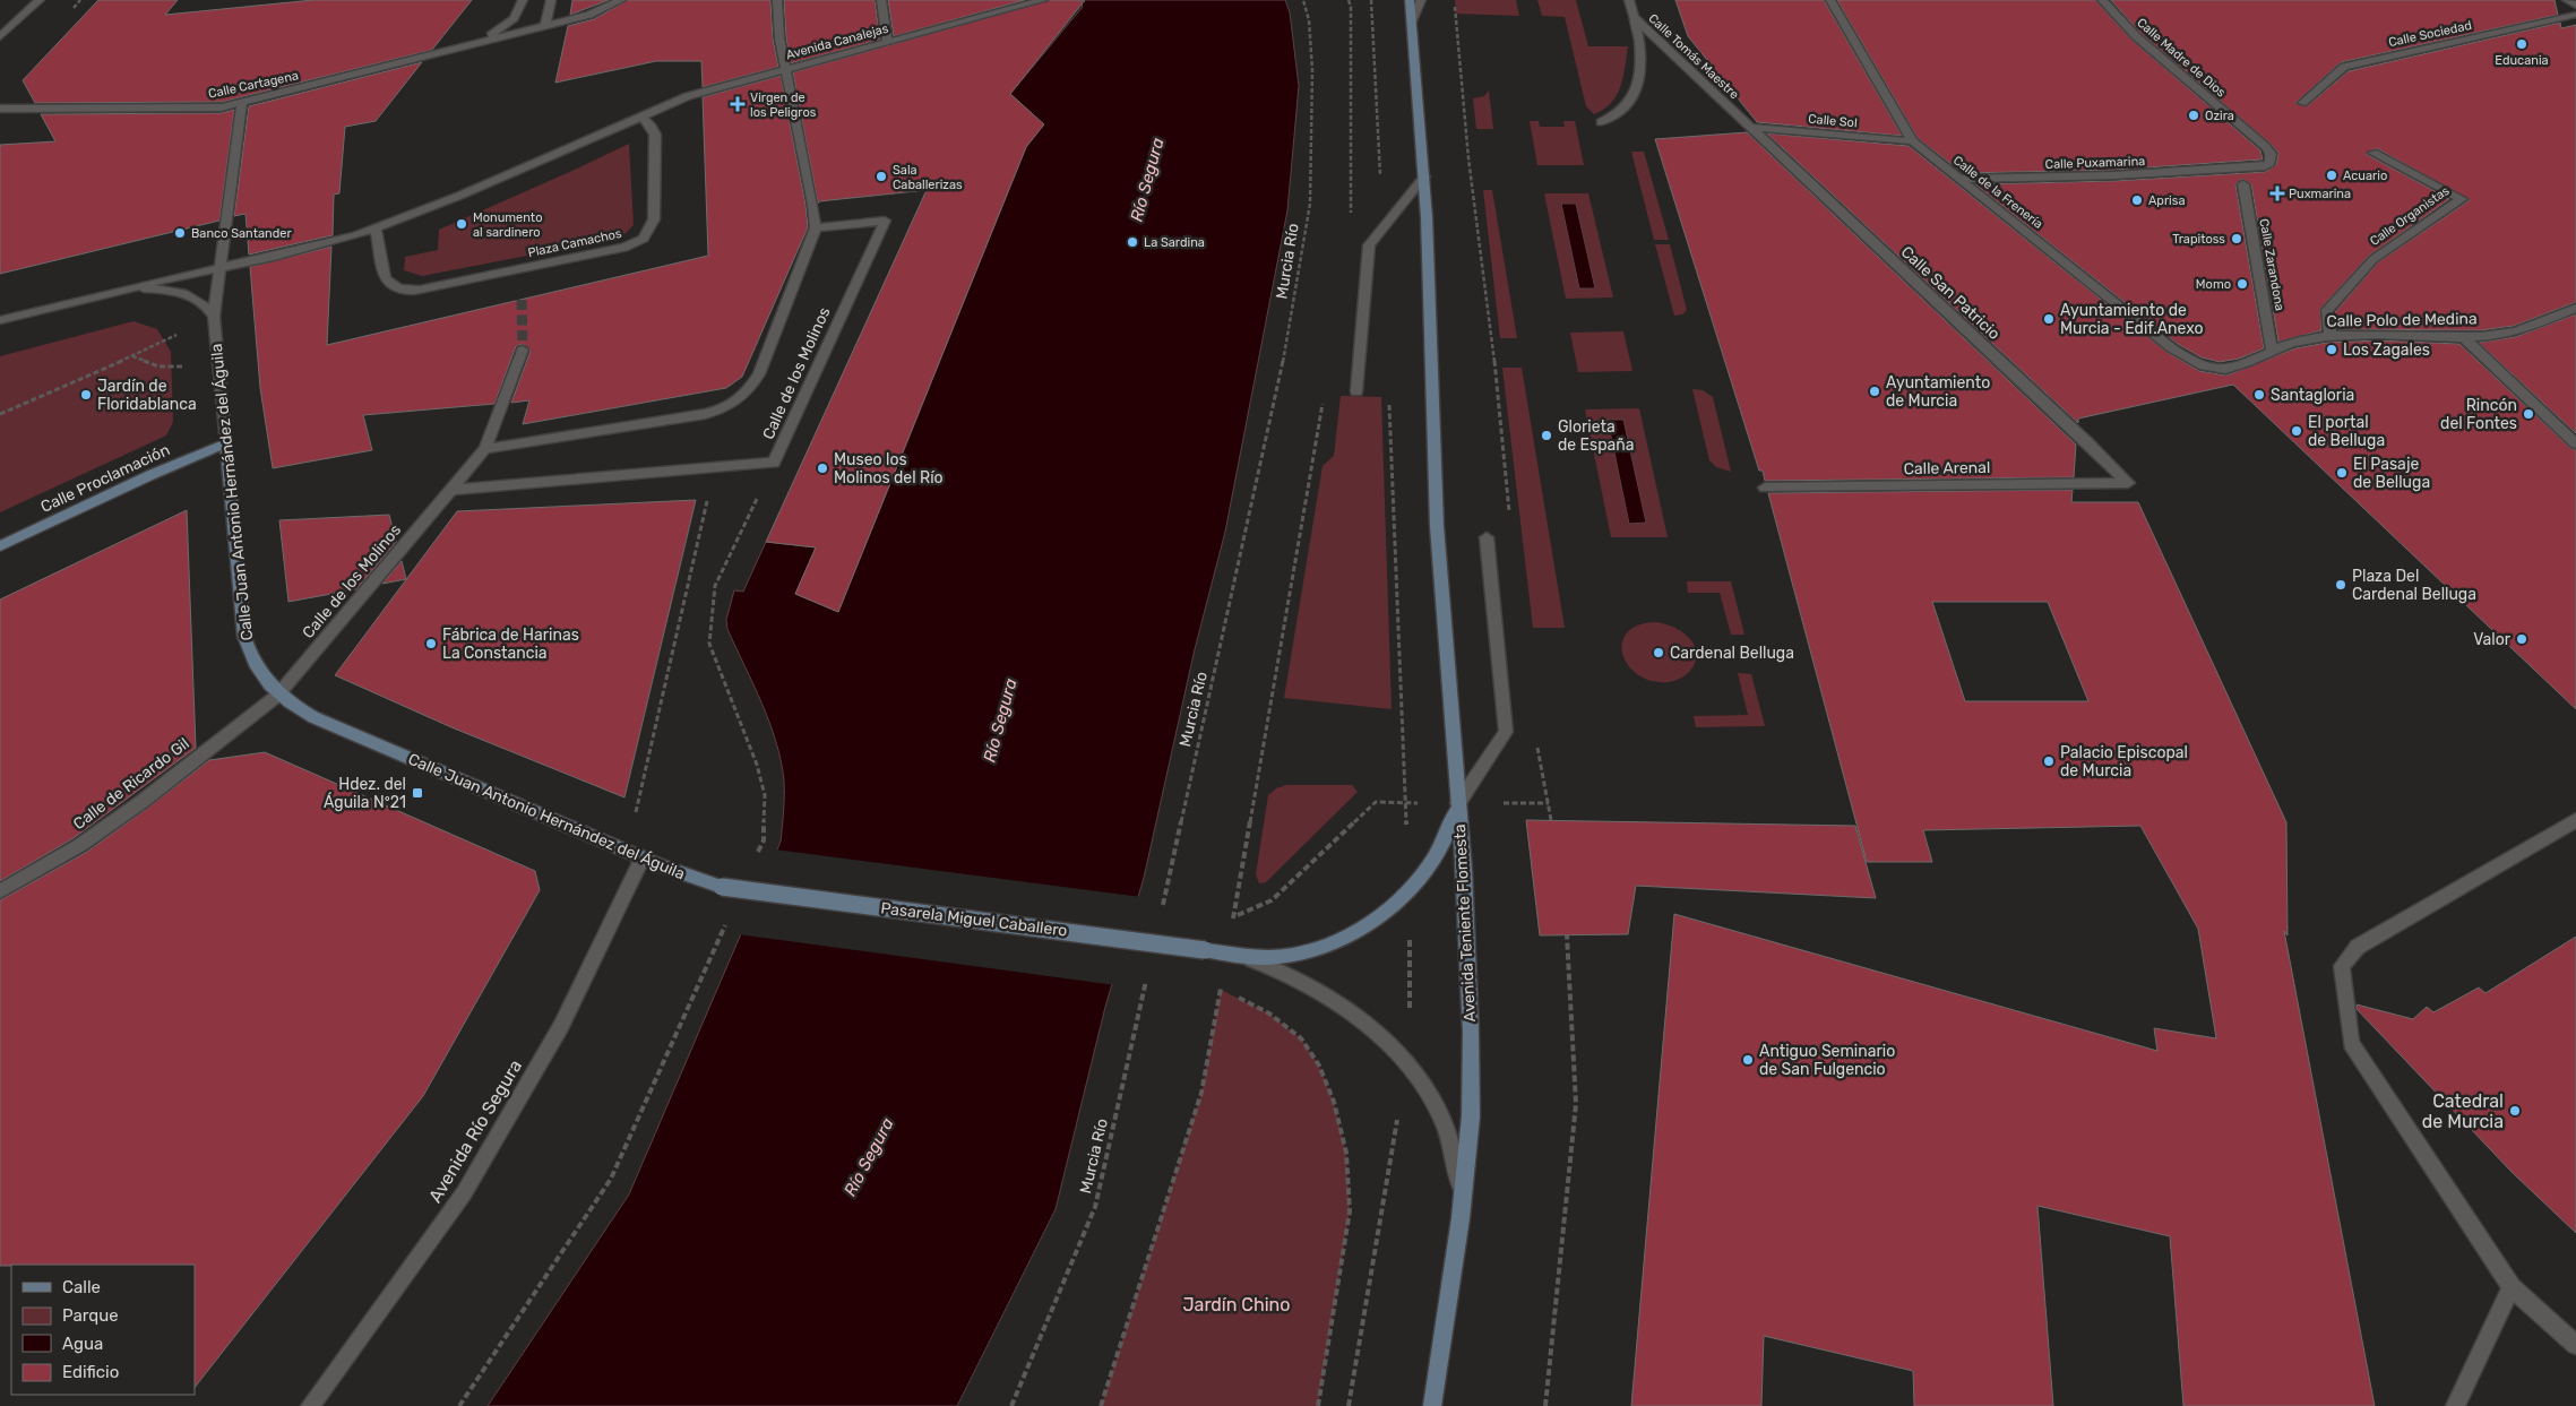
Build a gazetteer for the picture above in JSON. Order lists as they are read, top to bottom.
{
  "streets": {
    "main road": [
      "Calle Proclamación",
      "Calle Juan Antonio Hernández del Águila",
      "Pasarela Miguel Caballero",
      "Avenida Teniente Flomesta"
    ],
    "street": [
      "Calle Sociedad",
      "Avenida Canalejas",
      "Calle Tomás Maestre",
      "Calle Madre de Dios",
      "Calle Cartagena",
      "Calle Sol",
      "Calle Puxamarina",
      "Calle de la Frenería",
      "Calle Organistas",
      "Plaza Camachos",
      "Calle Zarandona",
      "Calle San Patricio",
      "Calle Polo de Medina",
      "Calle de los Molinos",
      "Calle Arenal",
      "Calle de Ricardo Gil",
      "Avenida Río Segura"
    ],
    "path": ["Murcia Río"]
  },
  "crossings": [
    ["Avenida Canalejas", "Plaza Camachos"],
    ["Calle Tomás Maestre", "Calle Sol"],
    ["Calle Tomás Maestre", "Calle San Patricio"],
    ["Calle Madre de Dios", "Calle Puxamarina"],
    ["Calle Cartagena", "Calle Juan Antonio Hernández del Águila"],
    ["Calle Sol", "Calle de la Frenería"],
    ["Calle Sol", "Calle San Patricio"],
    ["Calle Puxamarina", "Calle de la Frenería"],
    ["Calle de la Frenería", "Calle Polo de Medina"],
    ["Calle Organistas", "Calle Polo de Medina"],
    ["Calle Zarandona", "Calle Polo de Medina"],
    ["Calle San Patricio", "Calle Arenal"],
    ["Calle de los Molinos", "Calle Juan Antonio Hernández del Águila"],
    ["Calle de los Molinos", "Calle de Ricardo Gil"],
    ["Calle Proclamación", "Calle Juan Antonio Hernández del Águila"],
    ["Calle Juan Antonio Hernández del Águila", "Calle de Ricardo Gil"],
    ["Calle Juan Antonio Hernández del Águila", "Pasarela Miguel Caballero"],
    ["Calle Juan Antonio Hernández del Águila", "Avenida Río Segura"],
    ["Pasarela Miguel Caballero", "Avenida Teniente Flomesta"]
  ],
  "water": ["Río Segura"],
  "parks": ["Jardín Chino"],
  "places": {
    "other": [
      "Educania",
      "Ozira",
      "Acuario",
      "Sala Caballerizas",
      "Aprisa",
      "Monumento al sardinero",
      "Banco Santander",
      "Trapitoss",
      "La Sardina",
      "Momo",
      "Ayuntamiento de Murcia - Edif.Anexo",
      "Los Zagales",
      "Ayuntamiento de Murcia",
      "Jardín de Floridablanca",
      "Santagloria",
      "Rincón del Fontes",
      "El portal de Belluga",
      "Glorieta de España",
      "Museo los Molinos del Río",
      "El Pasaje de Belluga",
      "Plaza Del Cardenal Belluga",
      "Valor",
      "Fábrica de Harinas La Constancia",
      "Cardenal Belluga",
      "Palacio Episcopal de Murcia",
      "Antiguo Seminario de San Fulgencio",
      "Catedral de Murcia"
    ],
    "health": ["Virgen de los Peligros", "Puxmarina"],
    "transit": ["Hdez. del Águila Nº21"]
  },
  "legend": [
    "Calle",
    "Parque",
    "Agua",
    "Edificio"
  ]
}
